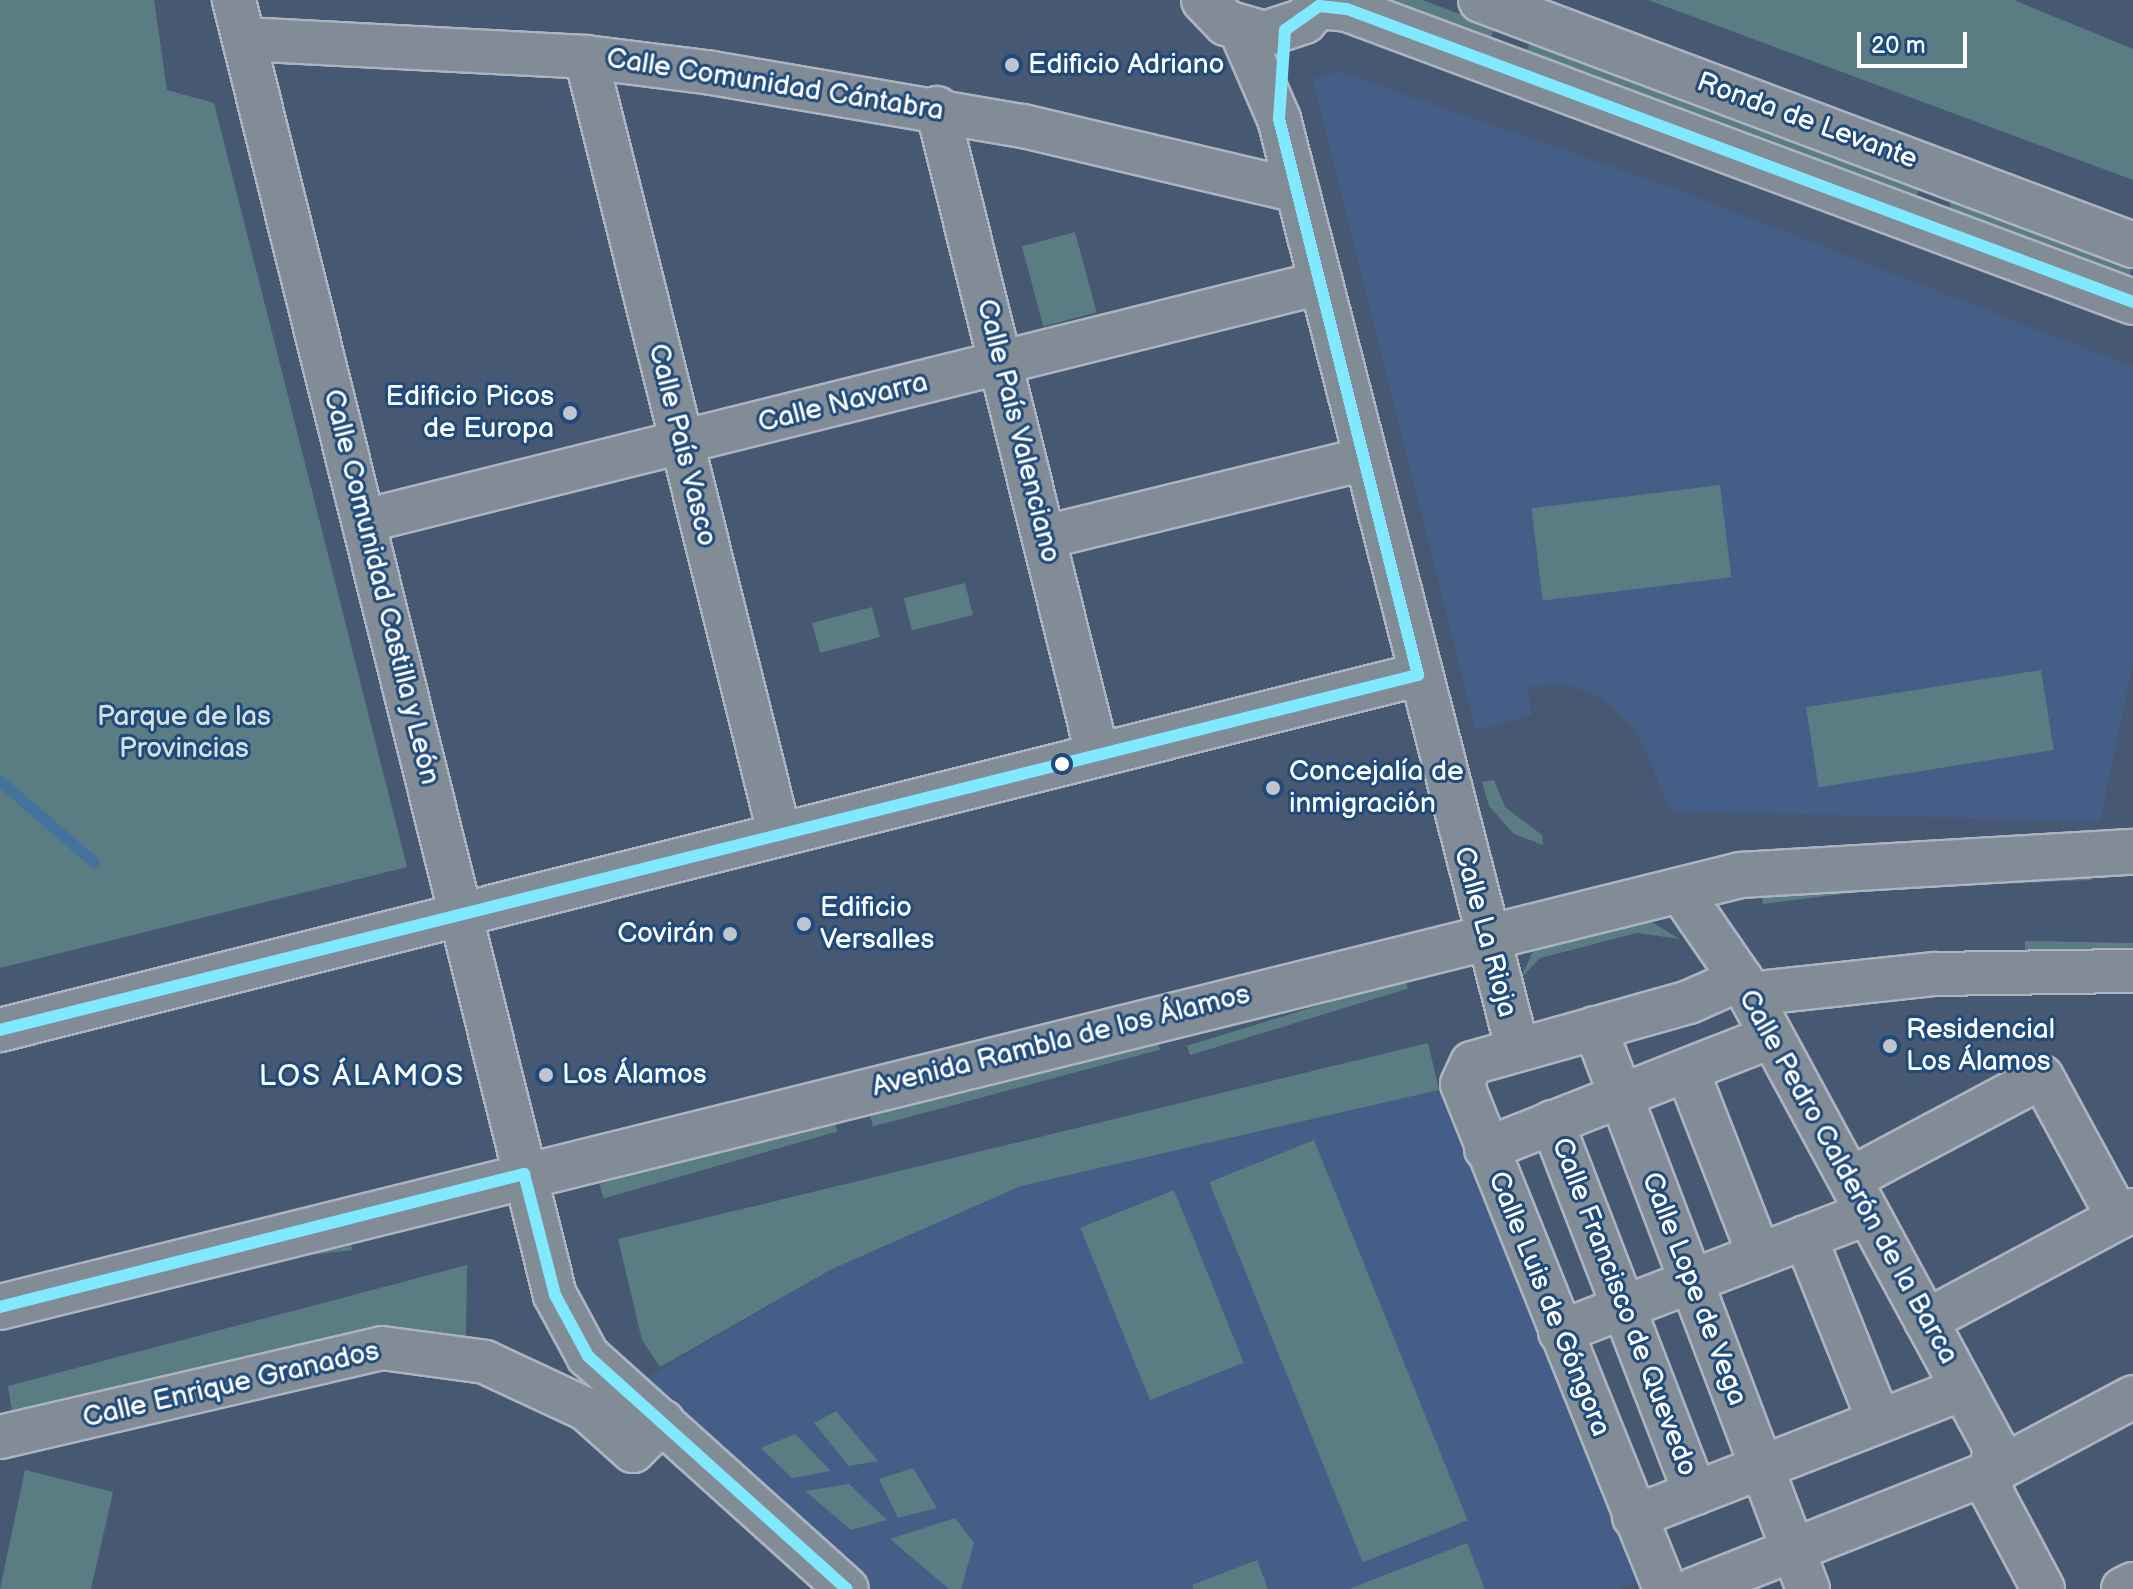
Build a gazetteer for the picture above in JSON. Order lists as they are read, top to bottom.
{
  "streets": {
    "street": [
      "Calle Comunidad Cántabra",
      "Ronda de Levante",
      "Calle Navarra",
      "Calle País Valenciano",
      "Calle País Vasco",
      "Calle Comunidad Castilla y León",
      "Calle La Rioja",
      "Avenida Rambla de los Álamos",
      "Calle Pedro Calderón de la Barca",
      "Calle Lope de Vega",
      "Calle Luis de Góngora",
      "Calle Francisco de Quevedo",
      "Calle Enrique Granados"
    ]
  },
  "crossings": [
    ["Calle Comunidad Cántabra", "Calle País Valenciano"],
    ["Calle Comunidad Cántabra", "Calle País Vasco"],
    ["Calle Comunidad Cántabra", "Calle Comunidad Castilla y León"],
    ["Calle Comunidad Cántabra", "Calle La Rioja"],
    ["Ronda de Levante", "Calle La Rioja"],
    ["Calle Navarra", "Calle País Valenciano"],
    ["Calle Navarra", "Calle País Vasco"],
    ["Calle Navarra", "Calle Comunidad Castilla y León"],
    ["Calle Navarra", "Calle La Rioja"],
    ["Calle Comunidad Castilla y León", "Avenida Rambla de los Álamos"],
    ["Calle Comunidad Castilla y León", "Calle Enrique Granados"],
    ["Calle La Rioja", "Avenida Rambla de los Álamos"],
    ["Calle La Rioja", "Calle Luis de Góngora"],
    ["Avenida Rambla de los Álamos", "Calle Pedro Calderón de la Barca"]
  ],
  "districts": ["LOS ÁLAMOS"],
  "parks": ["Parque de las Provincias"],
  "places": [
    "Edificio Adriano",
    "Edificio Picos de Europa",
    "Concejalía de inmigración",
    "Edificio Versalles",
    "Covirán",
    "Residencial Los Álamos",
    "Los Álamos"
  ],
  "scale_bar": "20 m"
}
